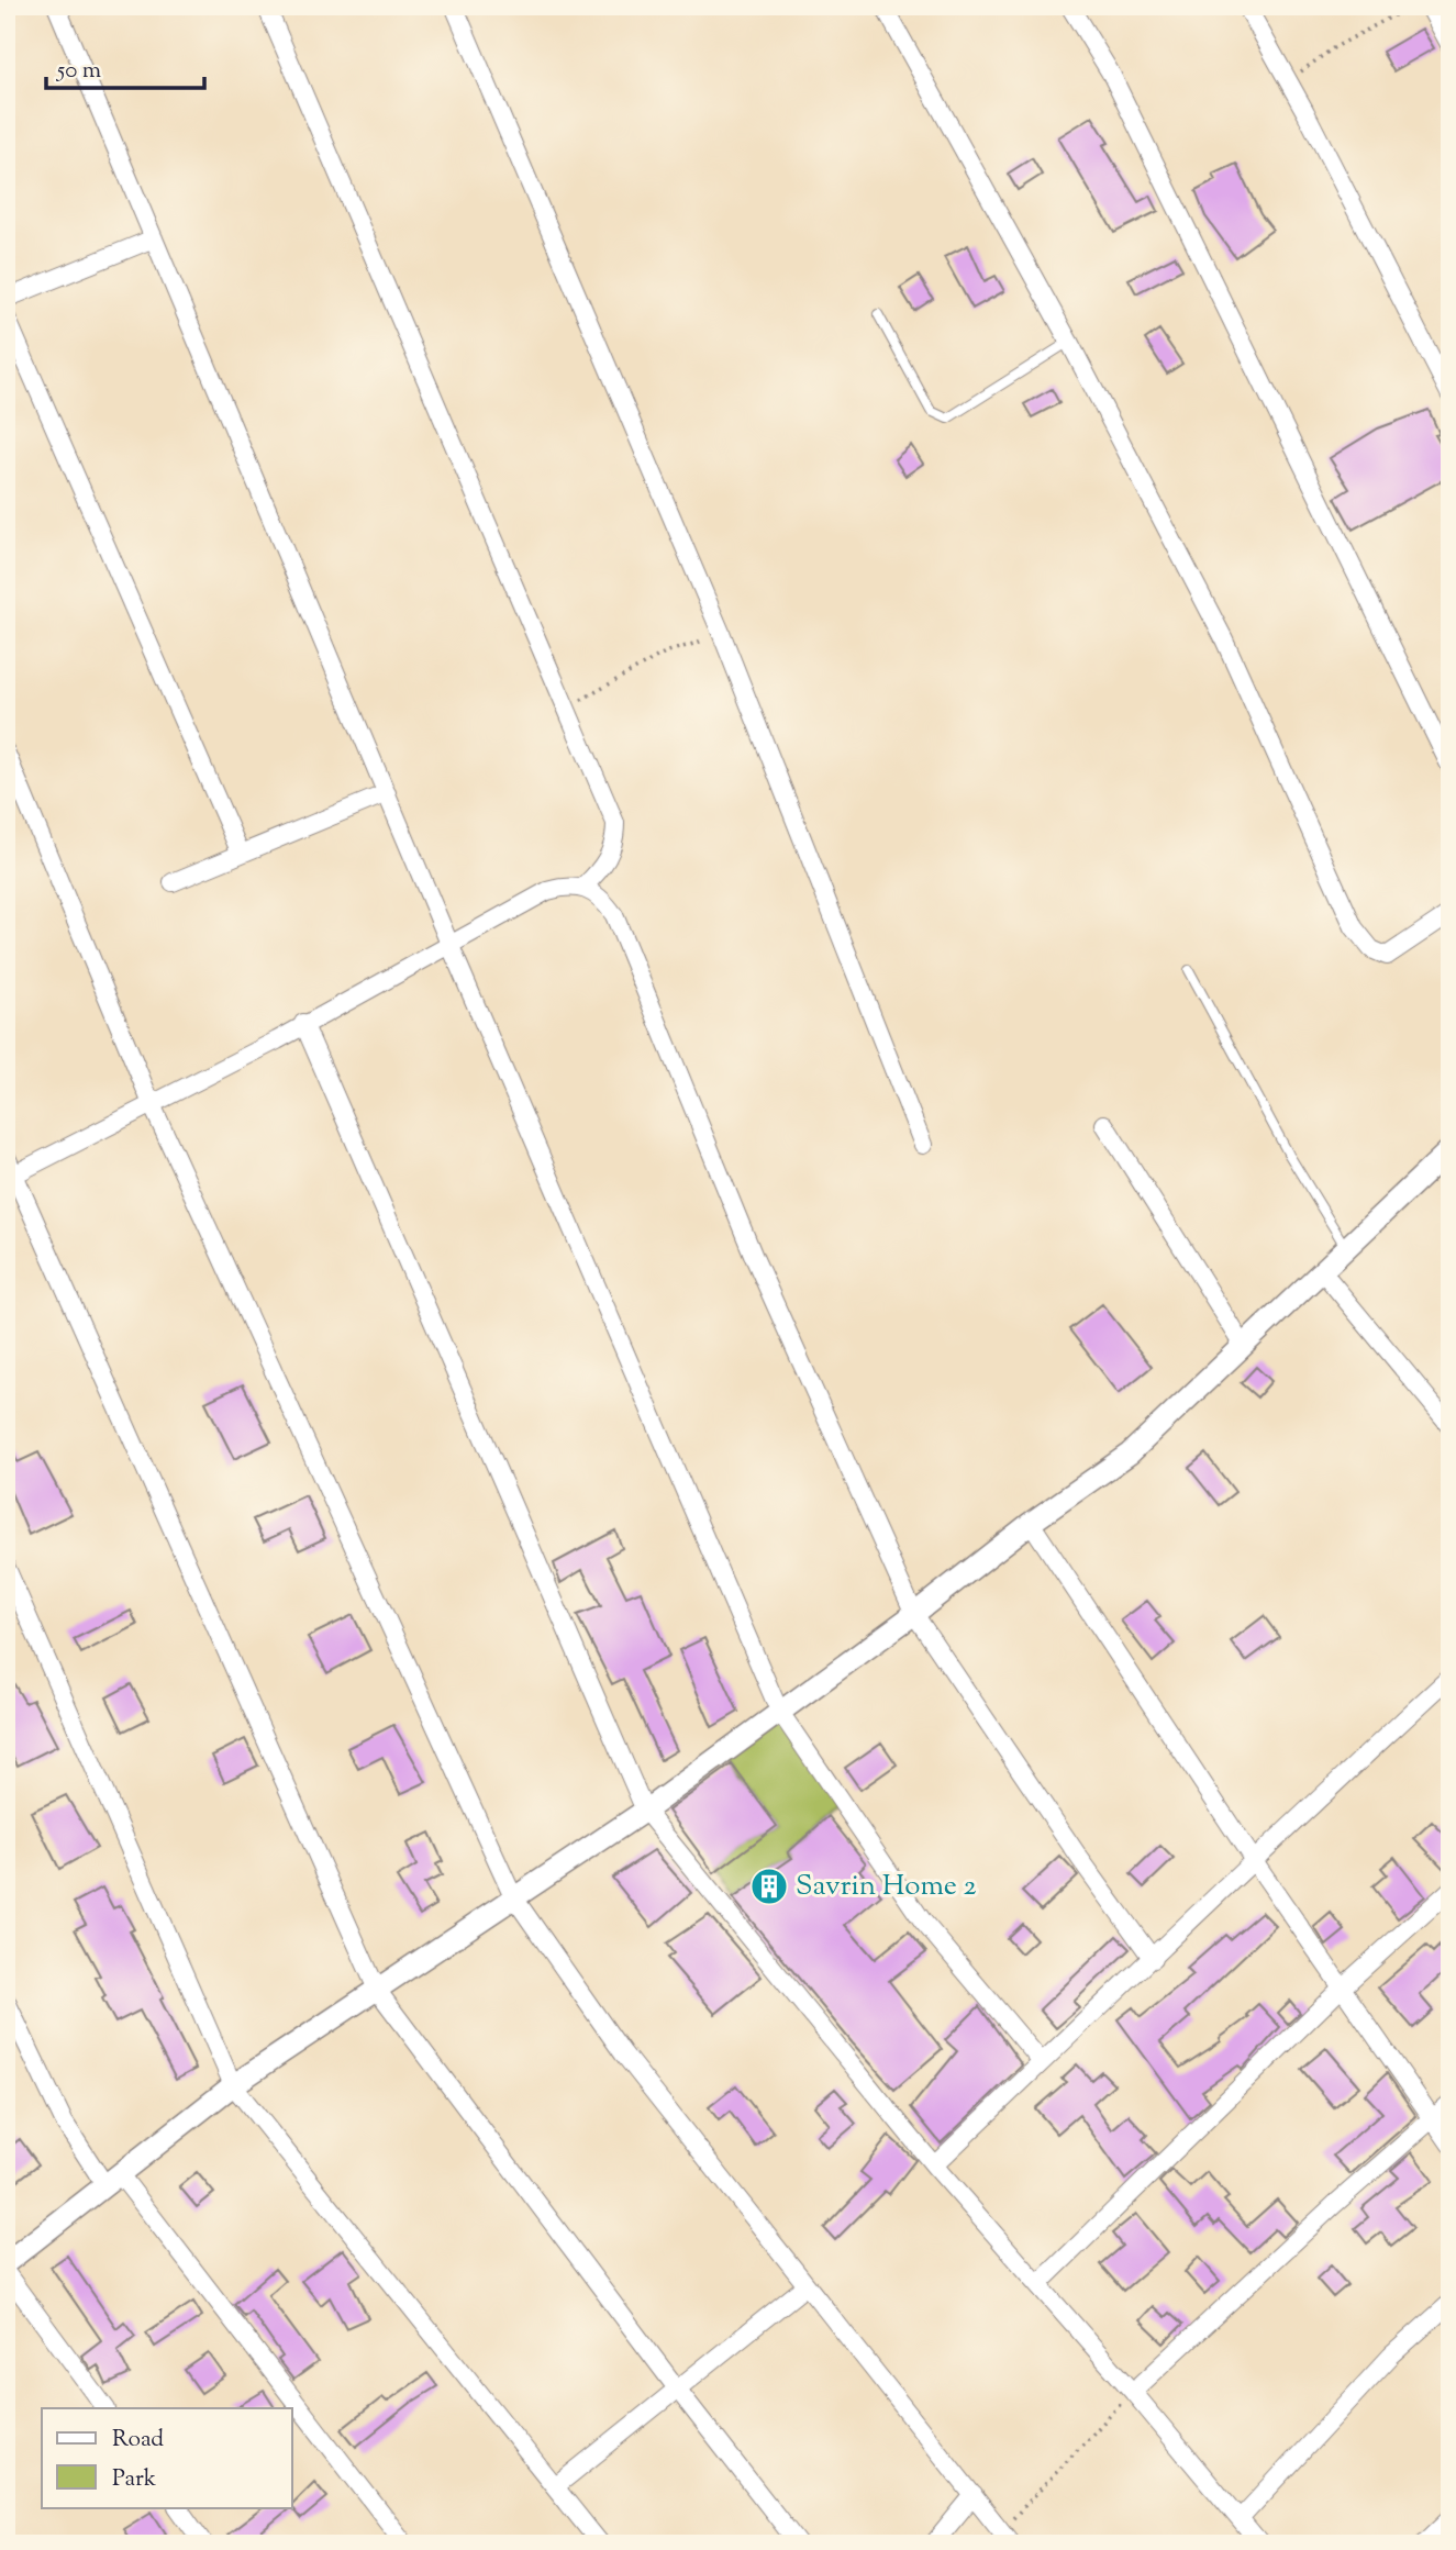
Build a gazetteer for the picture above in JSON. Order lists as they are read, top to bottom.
{
  "places": {
    "building": ["Savrin Home 2"]
  },
  "legend": ["Road", "Park"],
  "scale_bar": "50 m"
}
